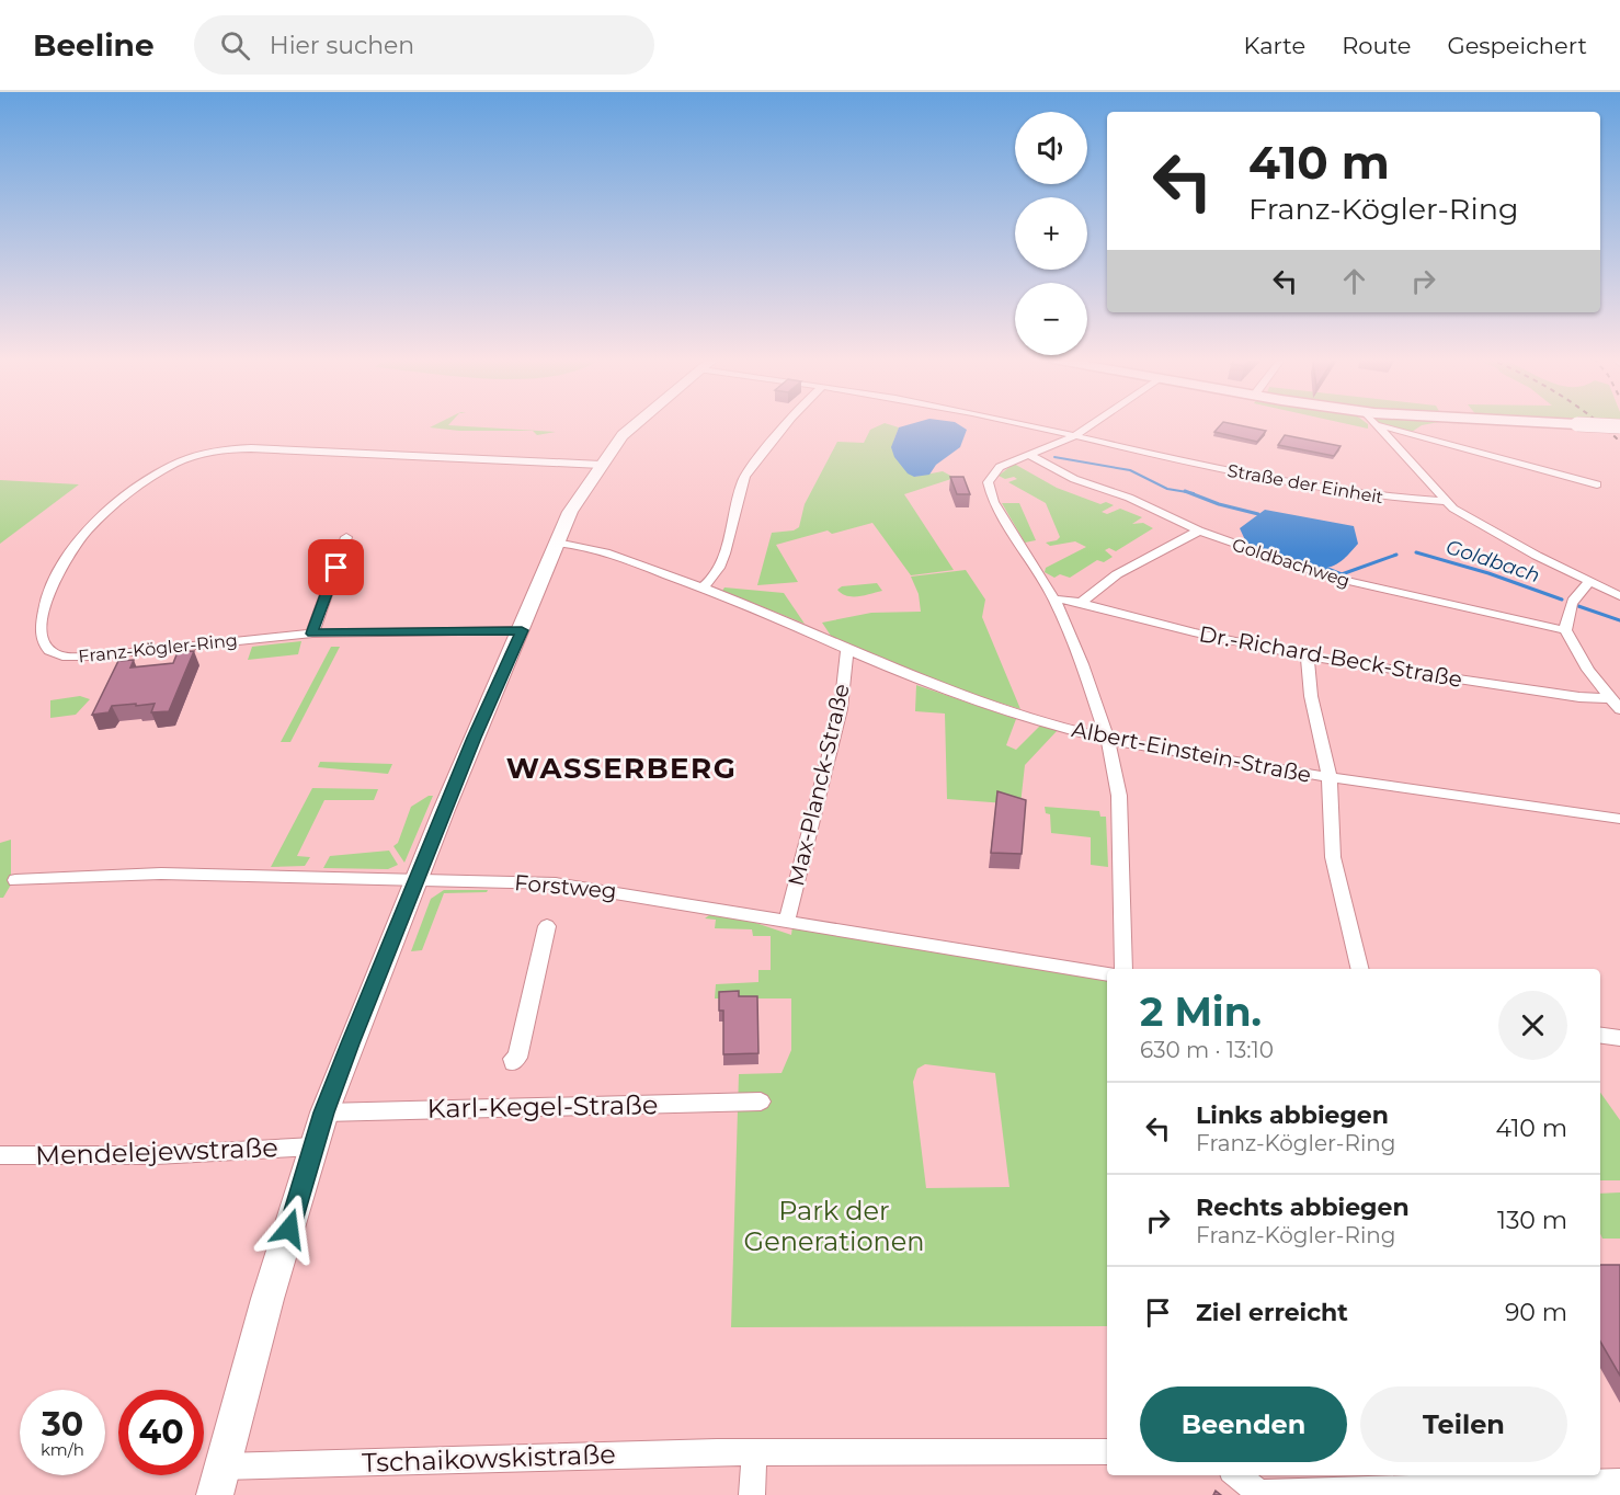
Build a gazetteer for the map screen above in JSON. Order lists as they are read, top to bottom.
{
  "streets": {
    "street": [
      "Straße der Einheit",
      "Goldbachweg",
      "Franz-Kögler-Ring",
      "Dr.-Richard-Beck-Straße",
      "Albert-Einstein-Straße",
      "Max-Planck-Straße",
      "Forstweg",
      "Karl-Kegel-Straße",
      "Mendelejewstraße",
      "Tschaikowskistraße"
    ]
  },
  "crossings": [
    ["Albert-Einstein-Straße", "Max-Planck-Straße"],
    ["Max-Planck-Straße", "Forstweg"]
  ],
  "districts": ["WASSERBERG"],
  "water": ["Goldbach"],
  "parks": ["Park der Generationen"],
  "page": {
    "header": "Beeline",
    "search": "Hier suchen",
    "nav": ["Karte", "Route", "Gespeichert"],
    "map_buttons": ["+", "−"],
    "turn": ["410 m", "Franz-Kögler-Ring"],
    "heading": ["2 Min.", "630 m · 13:10"],
    "list": [
      {
        "name": "Links abbiegen",
        "note": "Franz-Kögler-Ring",
        "value": "410 m"
      },
      {
        "name": "Rechts abbiegen",
        "note": "Franz-Kögler-Ring",
        "value": "130 m"
      },
      {
        "name": "Ziel erreicht",
        "value": "90 m"
      }
    ],
    "buttons": ["Beenden", "Teilen"],
    "speed": "30 km/h",
    "limit": "40"
  }
}
